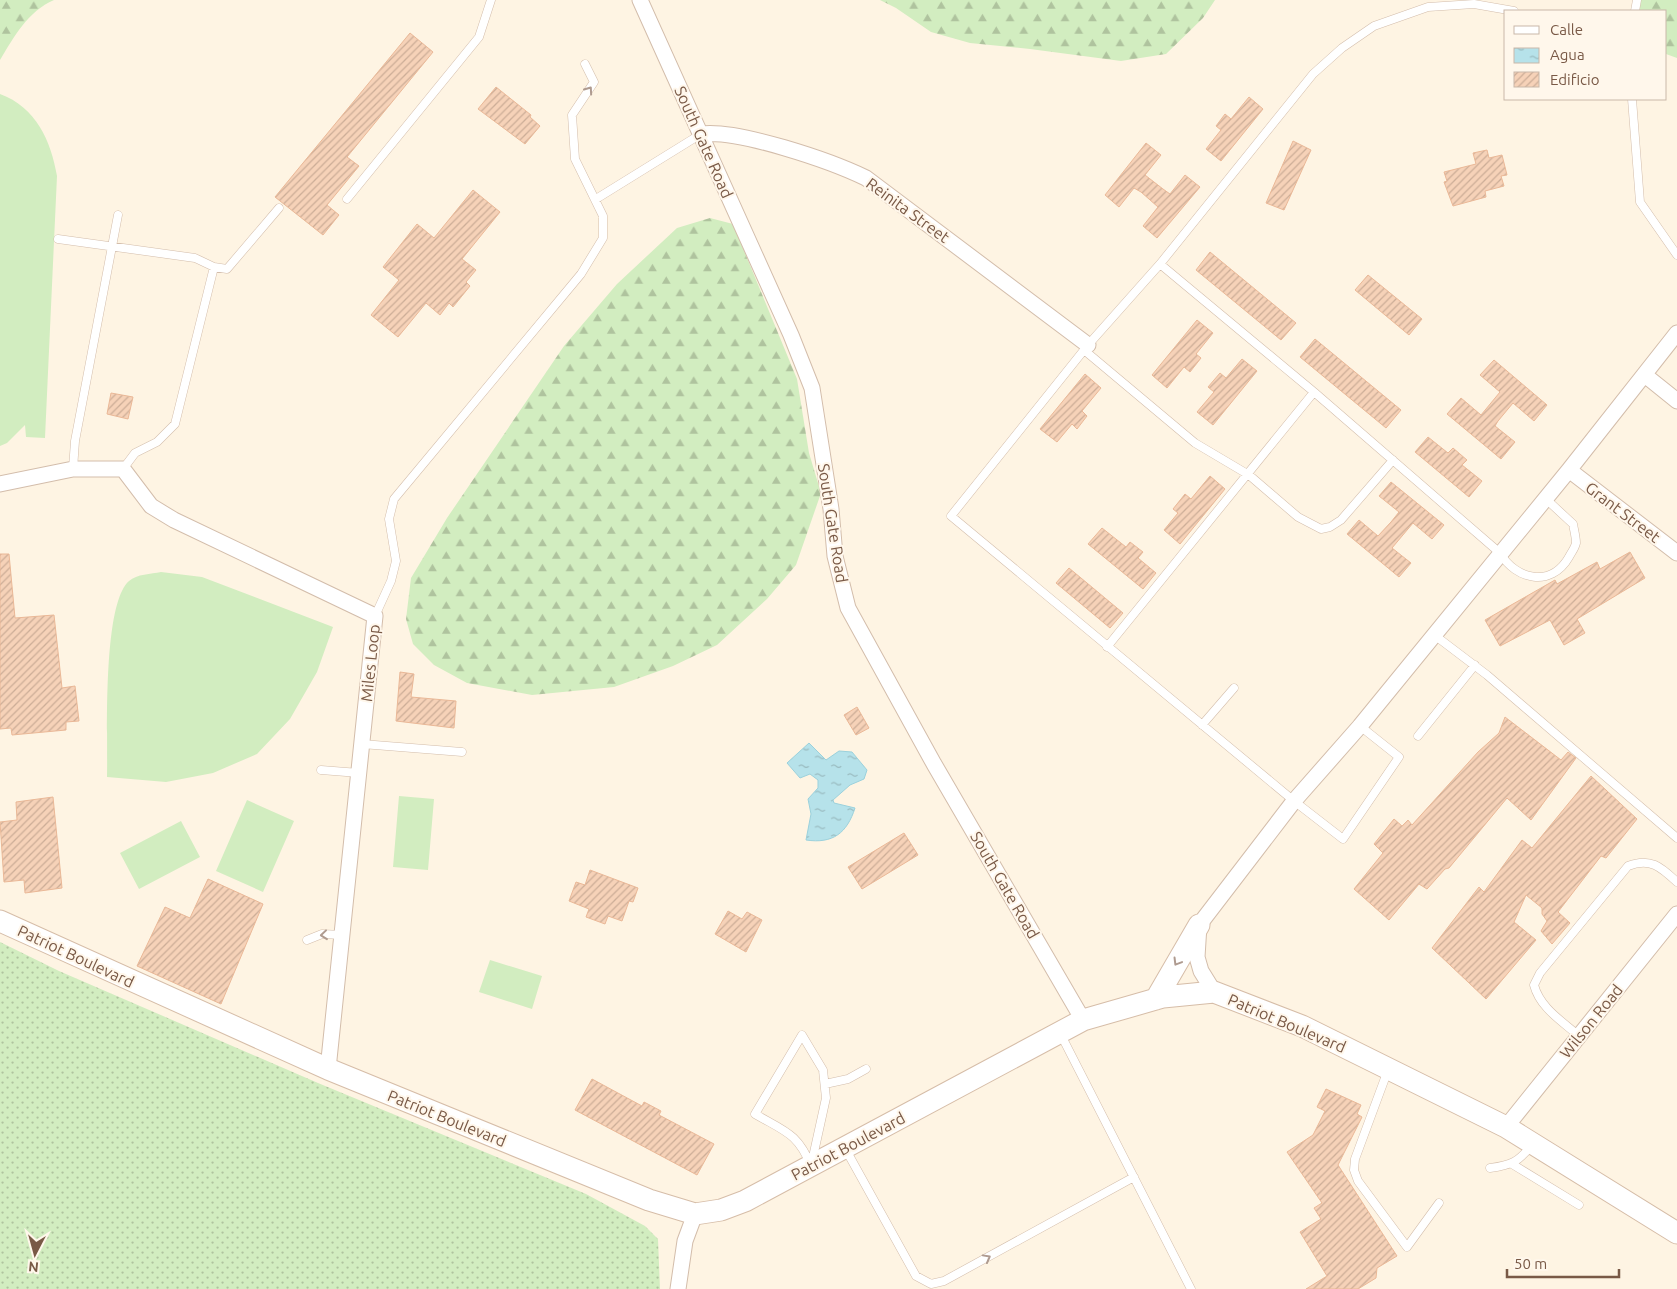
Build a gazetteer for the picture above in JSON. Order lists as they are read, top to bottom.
{
  "streets": {
    "street": [
      "South Gate Road",
      "Reinita Street",
      "Grant Street",
      "Miles Loop",
      "Patriot Boulevard",
      "Wilson Road"
    ]
  },
  "crossings": [
    ["South Gate Road", "Reinita Street"],
    ["South Gate Road", "Patriot Boulevard"],
    ["Miles Loop", "Patriot Boulevard"],
    ["Patriot Boulevard", "Wilson Road"]
  ],
  "legend": ["Calle", "Agua", "Edificio"],
  "scale_bar": "50 m",
  "north": "bottom"
}
